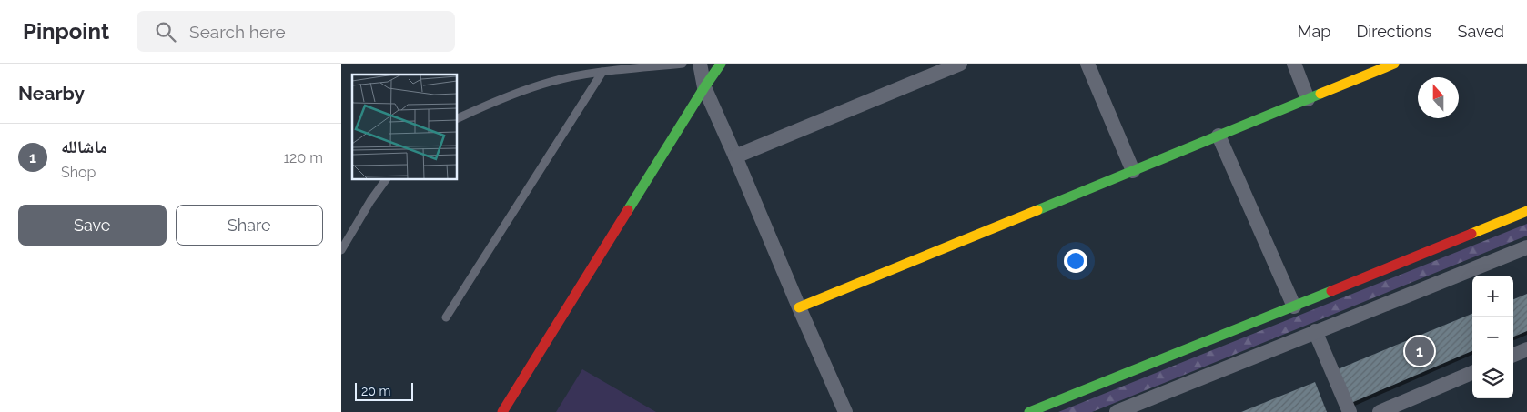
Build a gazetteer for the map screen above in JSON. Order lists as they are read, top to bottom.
{
  "scale_bar": "20 m",
  "north": "top",
  "page": {
    "header": "Pinpoint",
    "search": "Search here",
    "nav": ["Map", "Directions", "Saved"],
    "heading": "Nearby",
    "list": [
      {
        "mark": "1",
        "name": "ماشالله",
        "note": "Shop",
        "value": "120 m"
      }
    ],
    "buttons": ["Save", "Share"],
    "map_buttons": ["+", "−"],
    "pins": "1",
    "scale": "20 m"
  }
}
